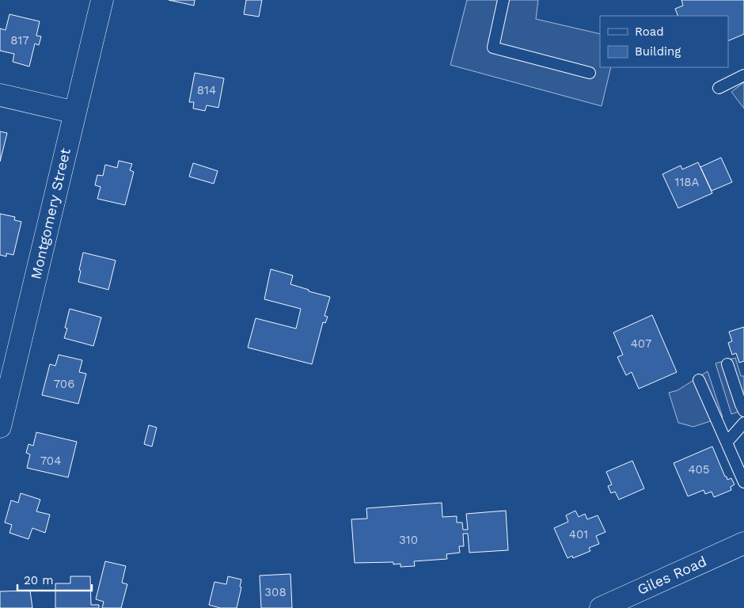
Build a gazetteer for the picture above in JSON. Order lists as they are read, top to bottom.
{
  "streets": {
    "street": ["Montgomery Street", "Giles Road"]
  },
  "house_numbers": [
    "817",
    "814",
    "118A",
    "407",
    "706",
    "704",
    "405",
    "401",
    "310",
    "308"
  ],
  "legend": ["Road", "Building"],
  "scale_bar": "20 m"
}
